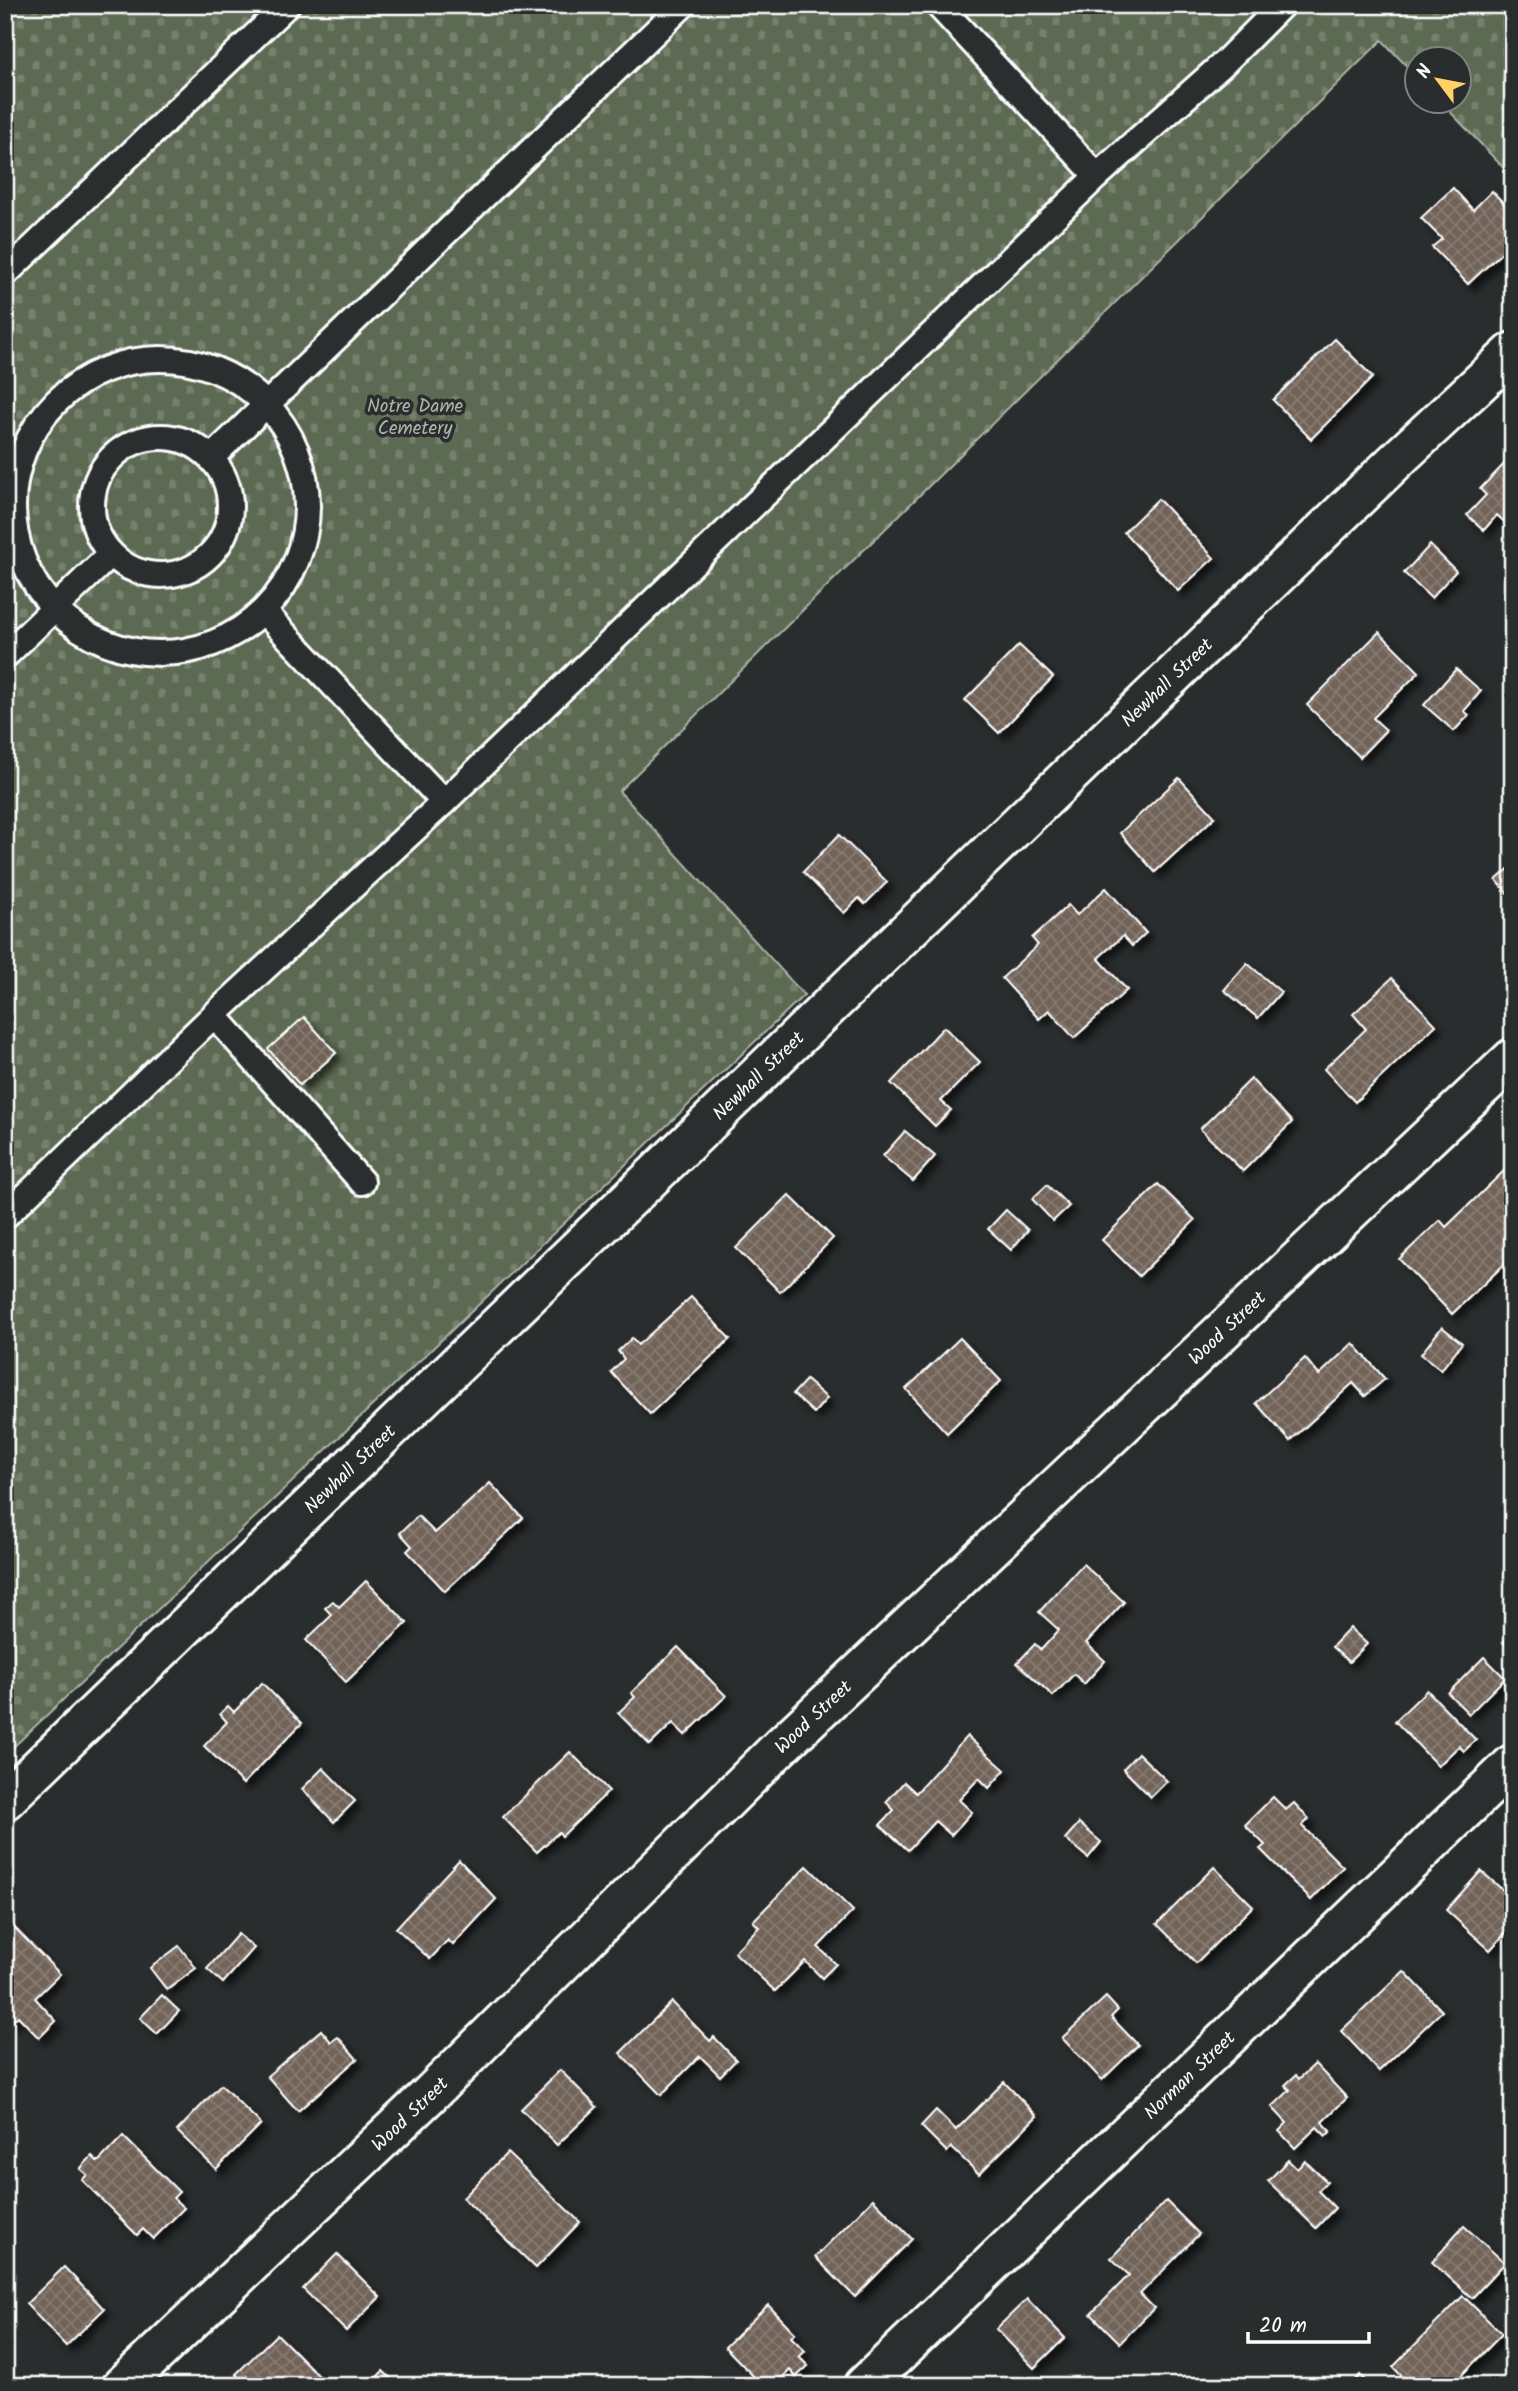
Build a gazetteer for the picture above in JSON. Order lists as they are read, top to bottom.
{
  "streets": {
    "street": ["Newhall Street", "Wood Street", "Norman Street"]
  },
  "parks": ["Notre Dame Cemetery"],
  "scale_bar": "20 m",
  "north": "top left"
}
